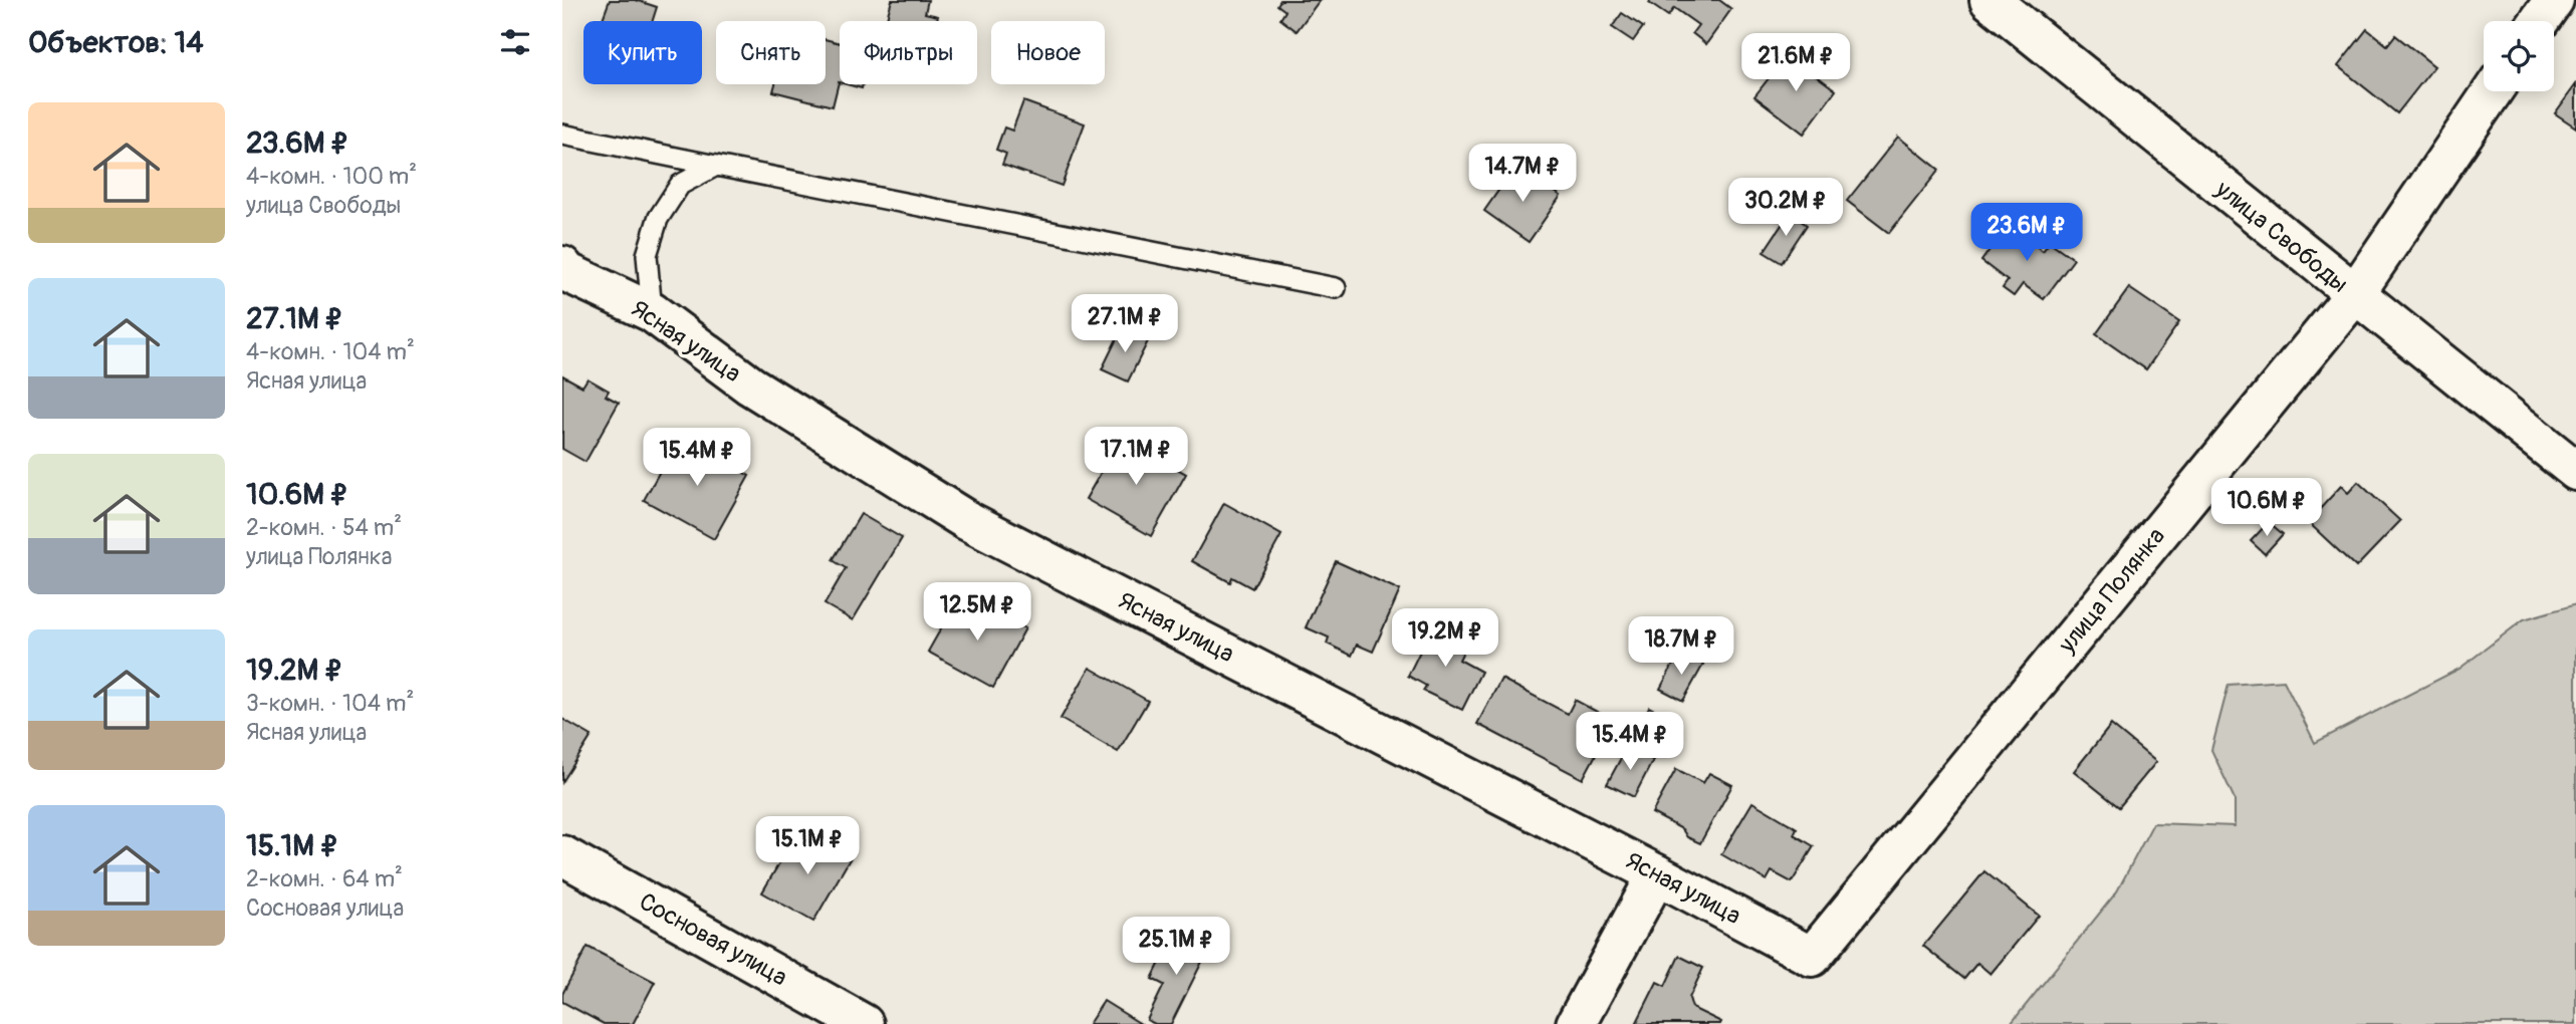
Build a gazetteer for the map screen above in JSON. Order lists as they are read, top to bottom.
{
  "streets": {
    "street": [
      "улица Свободы",
      "Ясная улица",
      "улица Полянка",
      "Сосновая улица"
    ]
  },
  "crossings": [
    ["улица Свободы", "улица Полянка"],
    ["Ясная улица", "улица Полянка"]
  ],
  "page": {
    "heading": "Объектов: 14",
    "chip": [
      "Купить",
      "Снять",
      "Фильтры",
      "Новое"
    ],
    "price": [
      "21.6M ₽",
      "14.7M ₽",
      "30.2M ₽",
      "23.6M ₽",
      "27.1M ₽",
      "17.1M ₽",
      "15.4M ₽",
      "10.6M ₽",
      "12.5M ₽",
      "19.2M ₽",
      "18.7M ₽",
      "15.4M ₽",
      "15.1M ₽",
      "25.1M ₽"
    ],
    "list": [
      {
        "name": "23.6M ₽",
        "note": "4-комн. · 100 m² · улица Свободы"
      },
      {
        "name": "27.1M ₽",
        "note": "4-комн. · 104 m² · Ясная улица"
      },
      {
        "name": "10.6M ₽",
        "note": "2-комн. · 54 m² · улица Полянка"
      },
      {
        "name": "19.2M ₽",
        "note": "3-комн. · 104 m² · Ясная улица"
      },
      {
        "name": "15.1M ₽",
        "note": "2-комн. · 64 m² · Сосновая улица"
      }
    ]
  }
}
